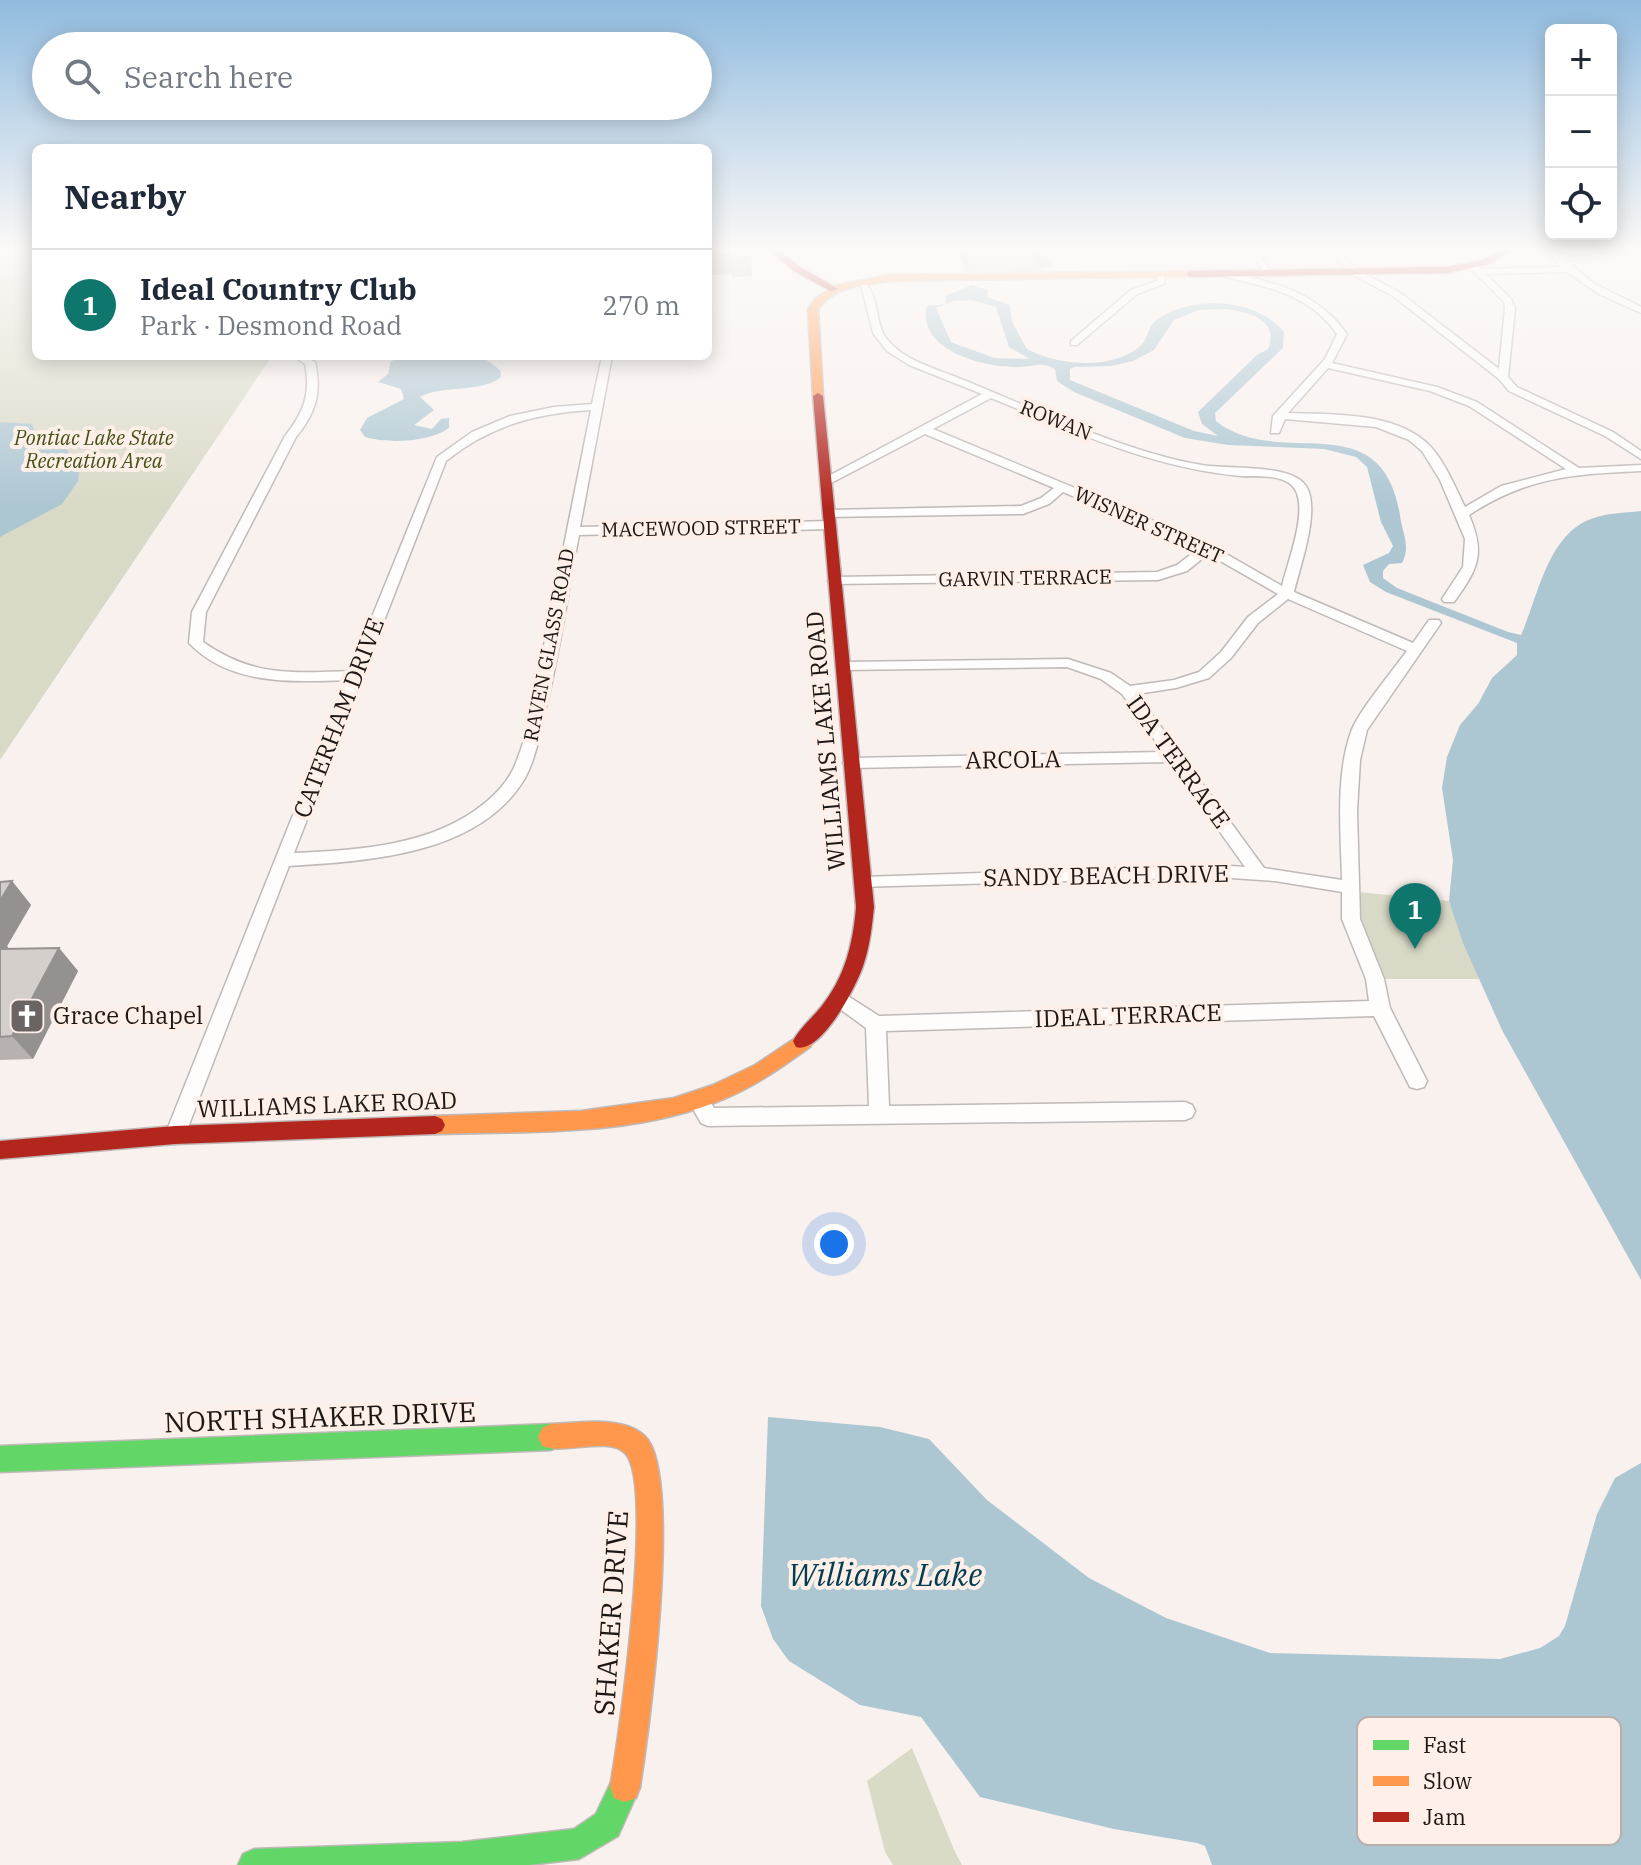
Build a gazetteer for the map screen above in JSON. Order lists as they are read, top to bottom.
{
  "streets": {
    "main road": ["WILLIAMS LAKE ROAD", "NORTH SHAKER DRIVE", "SHAKER DRIVE"],
    "street": [
      "ROWAN",
      "WISNER STREET",
      "MACEWOOD STREET",
      "GARVIN TERRACE",
      "RAVEN GLASS ROAD",
      "CATERHAM DRIVE",
      "ARCOLA",
      "IDA TERRACE",
      "SANDY BEACH DRIVE",
      "IDEAL TERRACE"
    ]
  },
  "crossings": [
    ["ROWAN", "WISNER STREET"],
    ["WISNER STREET", "MACEWOOD STREET"],
    ["WISNER STREET", "GARVIN TERRACE"],
    ["MACEWOOD STREET", "RAVEN GLASS ROAD"],
    ["MACEWOOD STREET", "WILLIAMS LAKE ROAD"],
    ["GARVIN TERRACE", "WILLIAMS LAKE ROAD"],
    ["RAVEN GLASS ROAD", "CATERHAM DRIVE"],
    ["CATERHAM DRIVE", "WILLIAMS LAKE ROAD"],
    ["WILLIAMS LAKE ROAD", "ARCOLA"],
    ["WILLIAMS LAKE ROAD", "IDA TERRACE"],
    ["WILLIAMS LAKE ROAD", "SANDY BEACH DRIVE"],
    ["ARCOLA", "IDA TERRACE"],
    ["IDA TERRACE", "SANDY BEACH DRIVE"],
    ["NORTH SHAKER DRIVE", "SHAKER DRIVE"]
  ],
  "water": ["Williams Lake"],
  "parks": ["Pontiac Lake State Recreation Area"],
  "places": {
    "church": ["Grace Chapel"]
  },
  "legend": ["Fast", "Slow", "Jam"],
  "page": {
    "map_buttons": ["+", "−"],
    "search": "Search here",
    "heading": "Nearby",
    "list": [
      {
        "mark": "1",
        "name": "Ideal Country Club",
        "note": "Park · Desmond Road",
        "value": "270 m"
      }
    ],
    "pins": "1"
  }
}
